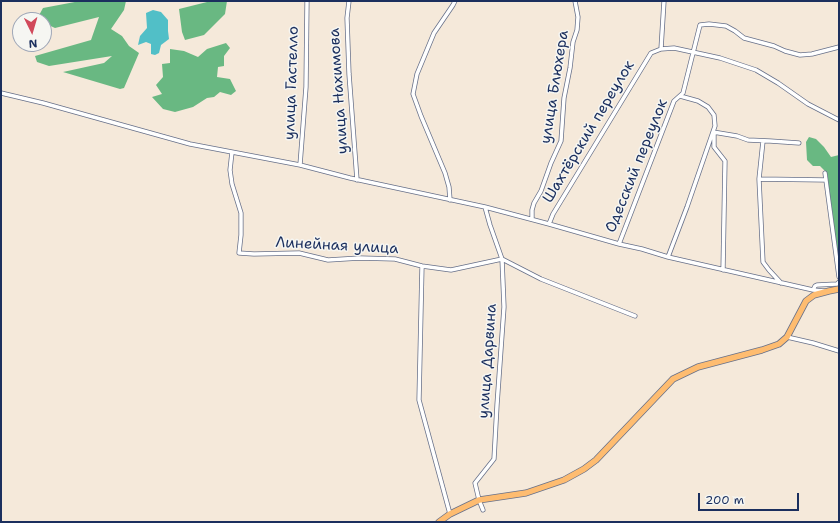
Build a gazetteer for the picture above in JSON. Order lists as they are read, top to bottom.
{
  "streets": {
    "street": [
      "улица Гастелло",
      "улица Блюхера",
      "улица Нахимова",
      "Шахтёрский переулок",
      "Одесский переулок",
      "Линейная улица",
      "улица Дарвина"
    ]
  },
  "crossings": [
    ["Линейная улица", "улица Дарвина"]
  ],
  "scale_bar": "200 m",
  "north": "bottom"
}
